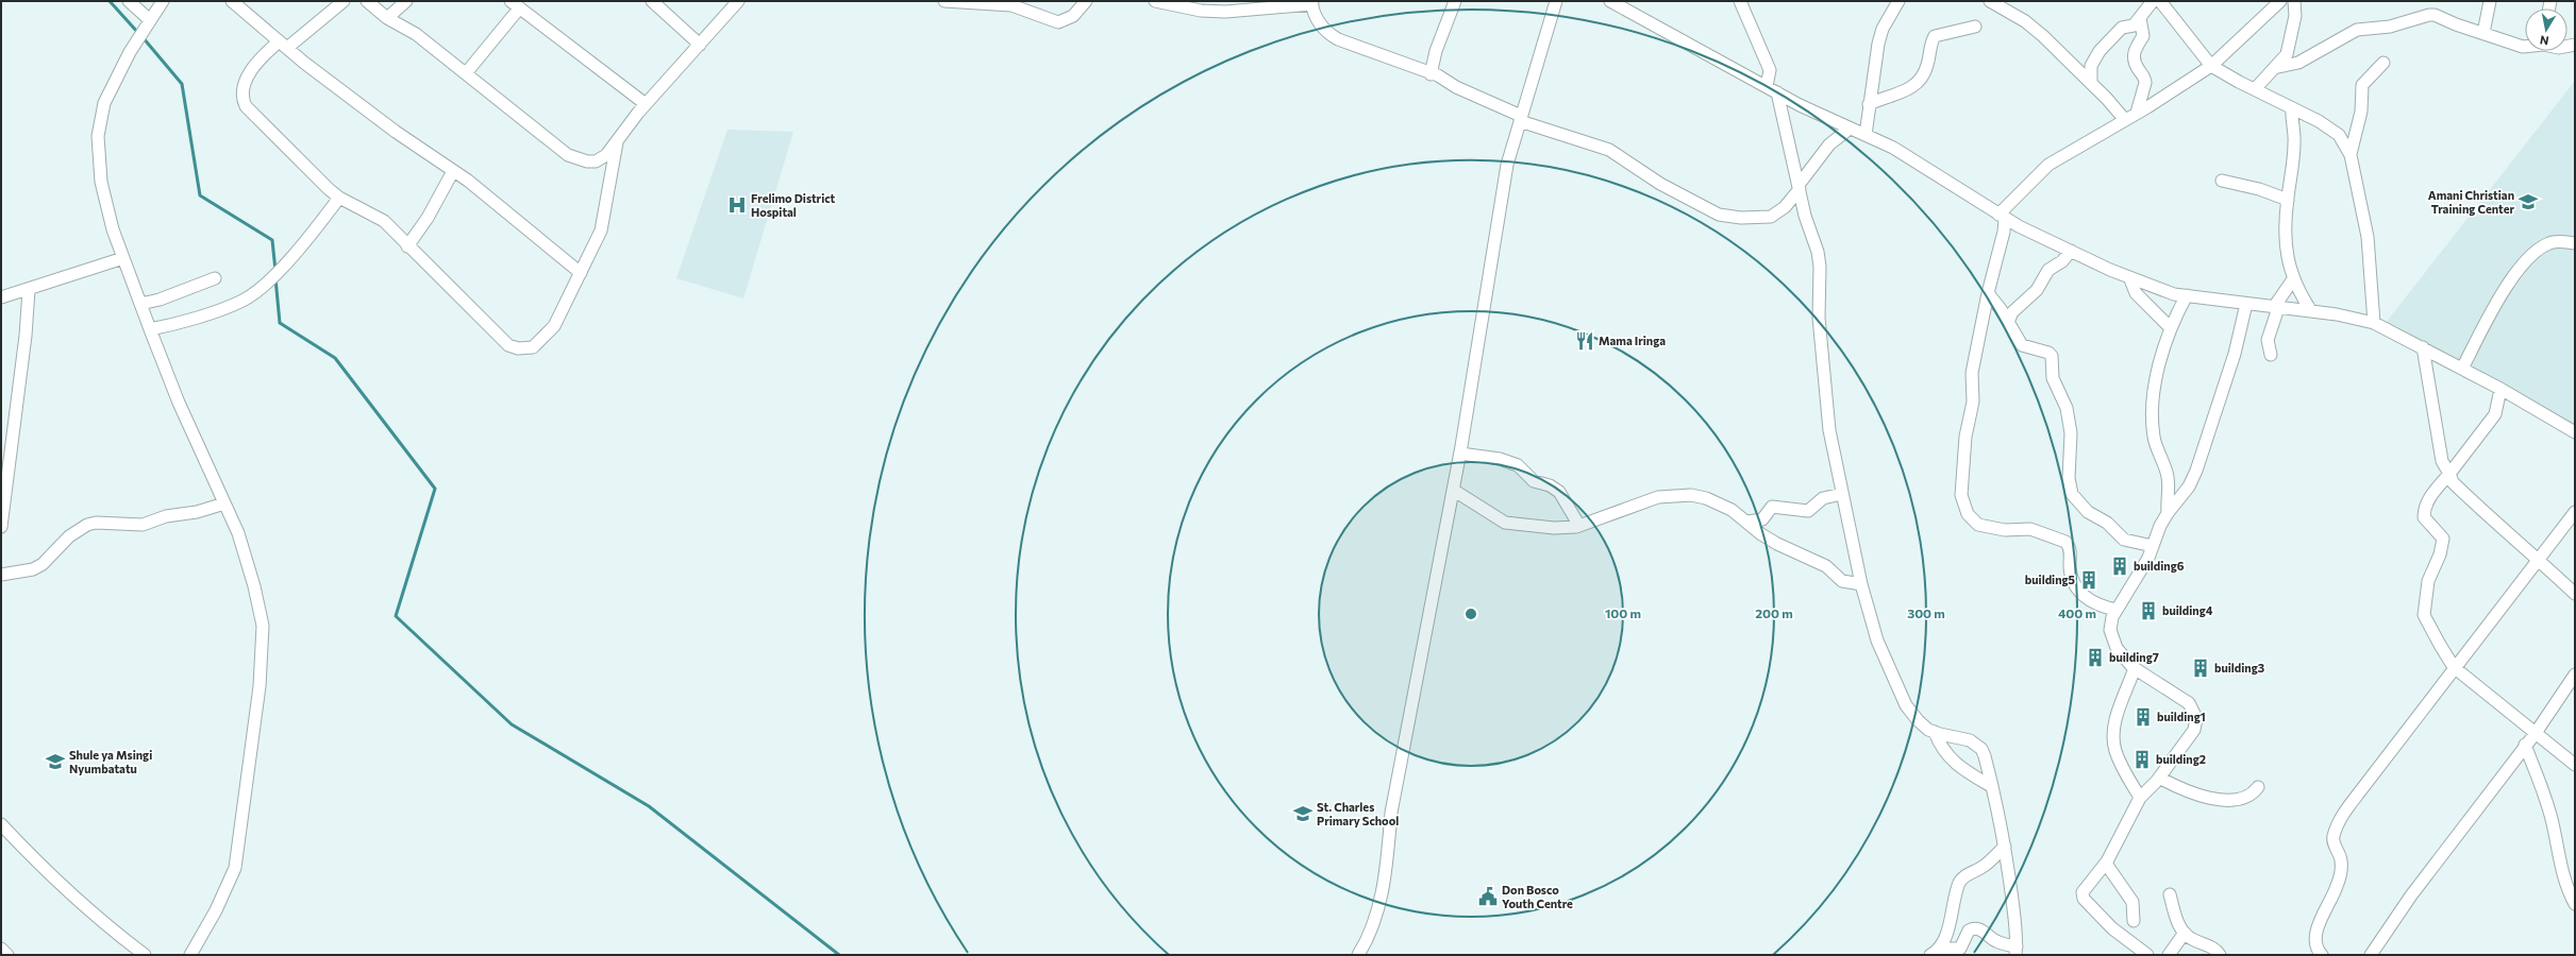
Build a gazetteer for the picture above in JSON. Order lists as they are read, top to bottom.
{
  "places": {
    "school or university": ["Amani Christian Training Center", "Shule ya Msingi Nyumbatatu", "St. Charles Primary School"],
    "hospital": ["Frelimo District Hospital"],
    "restaurant": ["Mama Iringa"],
    "building": [
      "building6",
      "building5",
      "building4",
      "building7",
      "building3",
      "building1",
      "building2"
    ],
    "public building": ["Don Bosco Youth Centre"]
  },
  "north": "bottom",
  "rings": [
    "100 m",
    "200 m",
    "300 m",
    "400 m"
  ]
}
